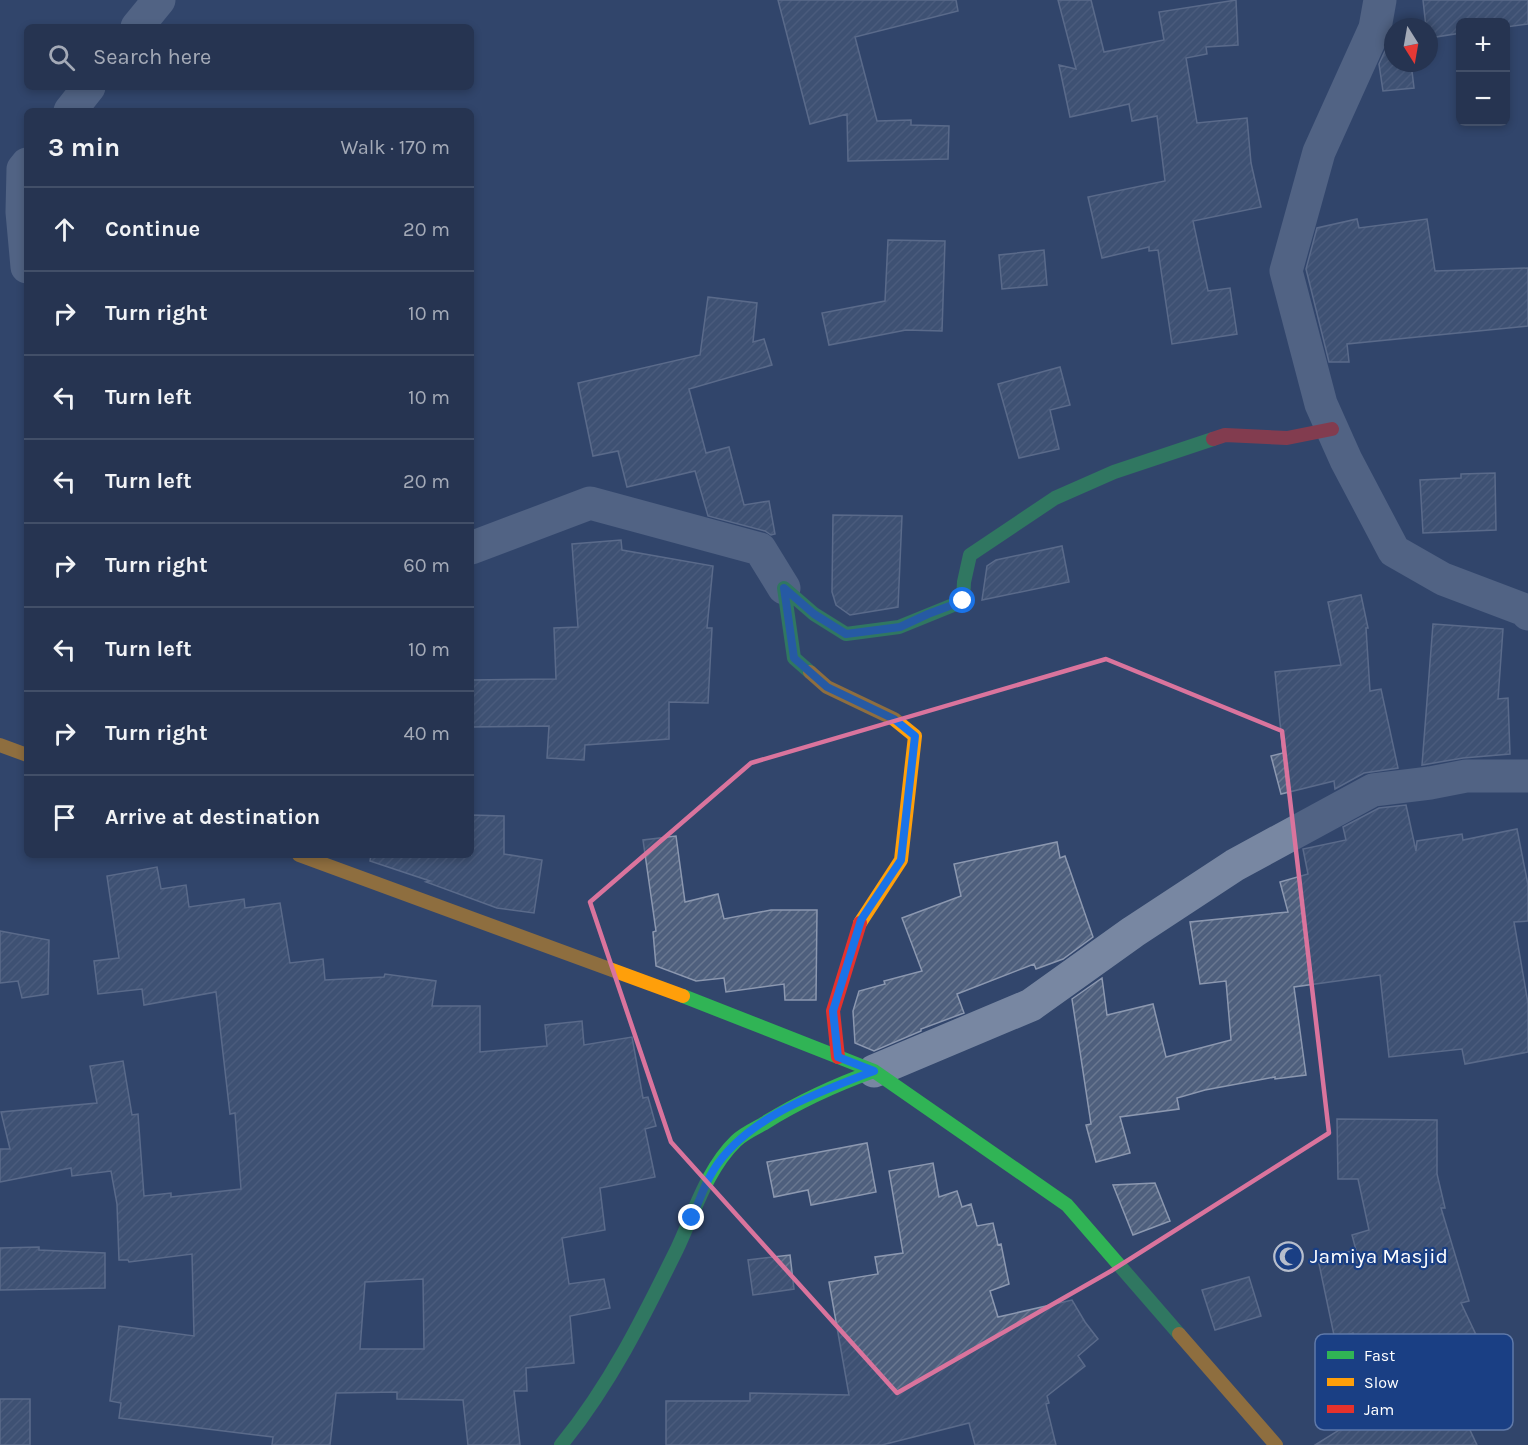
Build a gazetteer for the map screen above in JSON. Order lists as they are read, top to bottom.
{
  "places": {
    "mosque": ["Jamiya Masjid"]
  },
  "legend": ["Fast", "Slow", "Jam"],
  "north": "bottom",
  "page": {
    "map_buttons": ["+", "−"],
    "search": "Search here",
    "heading": ["3 min", "Walk · 170 m"],
    "list": [
      ["Continue", "20 m"],
      ["Turn right", "10 m"],
      ["Turn left", "10 m"],
      ["Turn left", "20 m"],
      ["Turn right", "60 m"],
      ["Turn left", "10 m"],
      ["Turn right", "40 m"],
      "Arrive at destination"
    ]
  }
}
